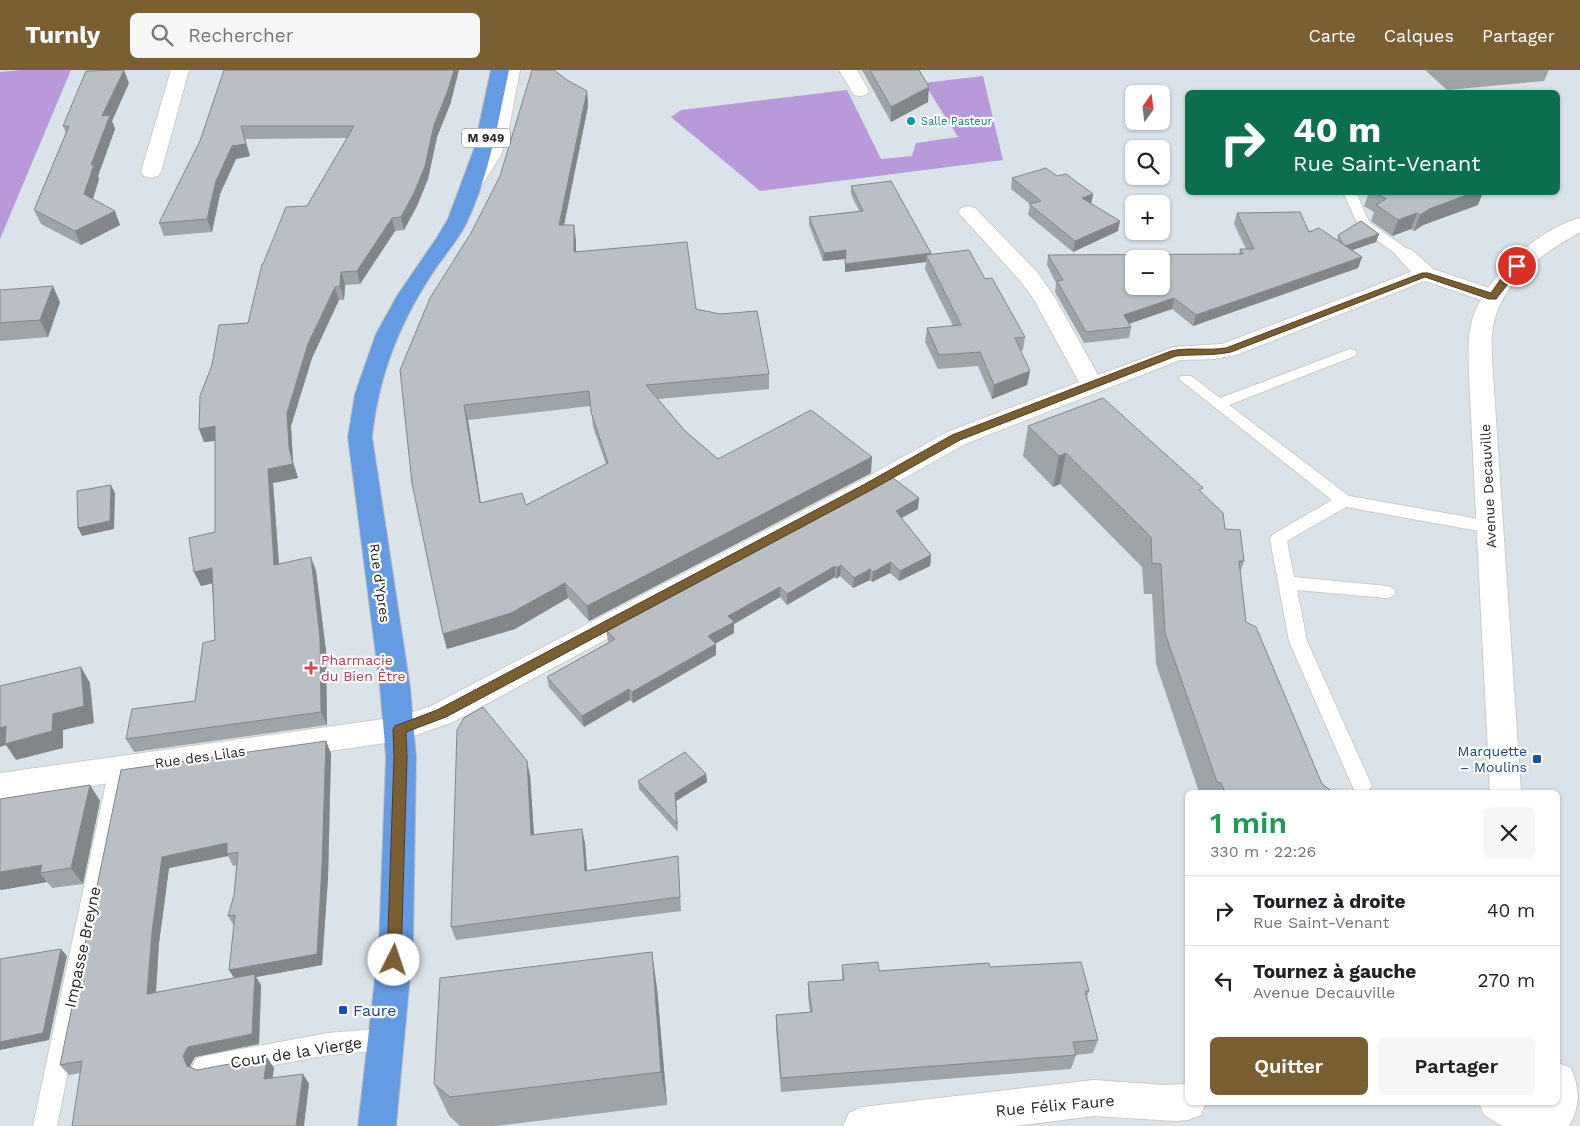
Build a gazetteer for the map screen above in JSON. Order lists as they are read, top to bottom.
{
  "streets": {
    "main road": ["M 949", "Rue d'Ypres"],
    "street": ["Avenue Decauville", "Rue des Lilas", "Rue Félix Faure"],
    "lane": ["Impasse Breyne", "Cour de la Vierge"]
  },
  "crossings": [
    ["Rue d'Ypres", "Rue des Lilas"],
    ["Rue d'Ypres", "Cour de la Vierge"],
    ["Rue des Lilas", "Impasse Breyne"]
  ],
  "places": {
    "other": ["Salle Pasteur"],
    "health": ["Pharmacie du Bien Être"],
    "transit": ["Marquette – Moulins", "Faure"]
  },
  "north": "top",
  "page": {
    "header": "Turnly",
    "search": "Rechercher",
    "nav": ["Carte", "Calques", "Partager"],
    "map_buttons": ["+", "−"],
    "turn": ["40 m", "Rue Saint-Venant"],
    "heading": ["1 min", "330 m · 22:26"],
    "list": [
      {
        "name": "Tournez à droite",
        "note": "Rue Saint-Venant",
        "value": "40 m"
      },
      {
        "name": "Tournez à gauche",
        "note": "Avenue Decauville",
        "value": "270 m"
      }
    ],
    "buttons": ["Quitter", "Partager"]
  }
}
